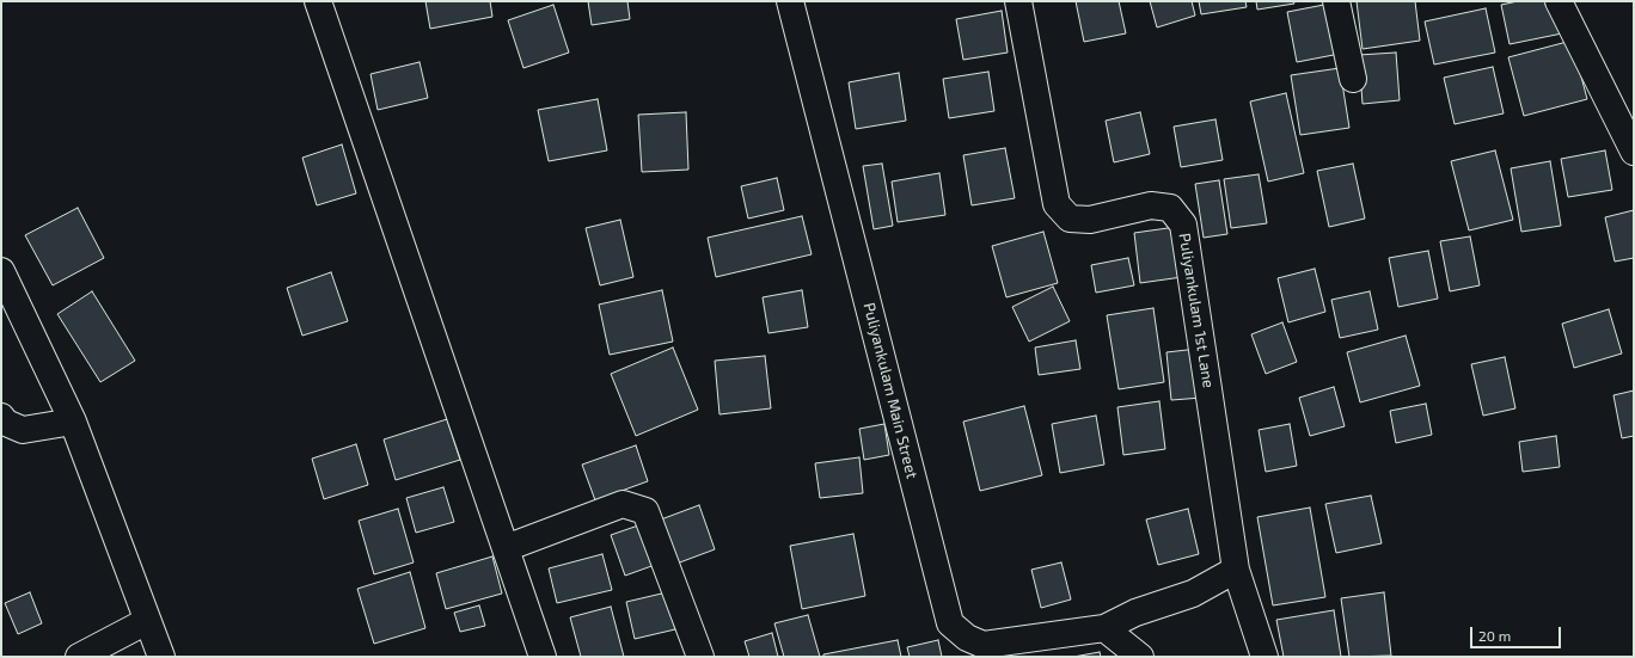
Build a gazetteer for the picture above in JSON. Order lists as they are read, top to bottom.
{
  "streets": {
    "street": ["Puliyankulam 1st Lane", "Puliyankulam Main Street"]
  },
  "scale_bar": "20 m"
}
